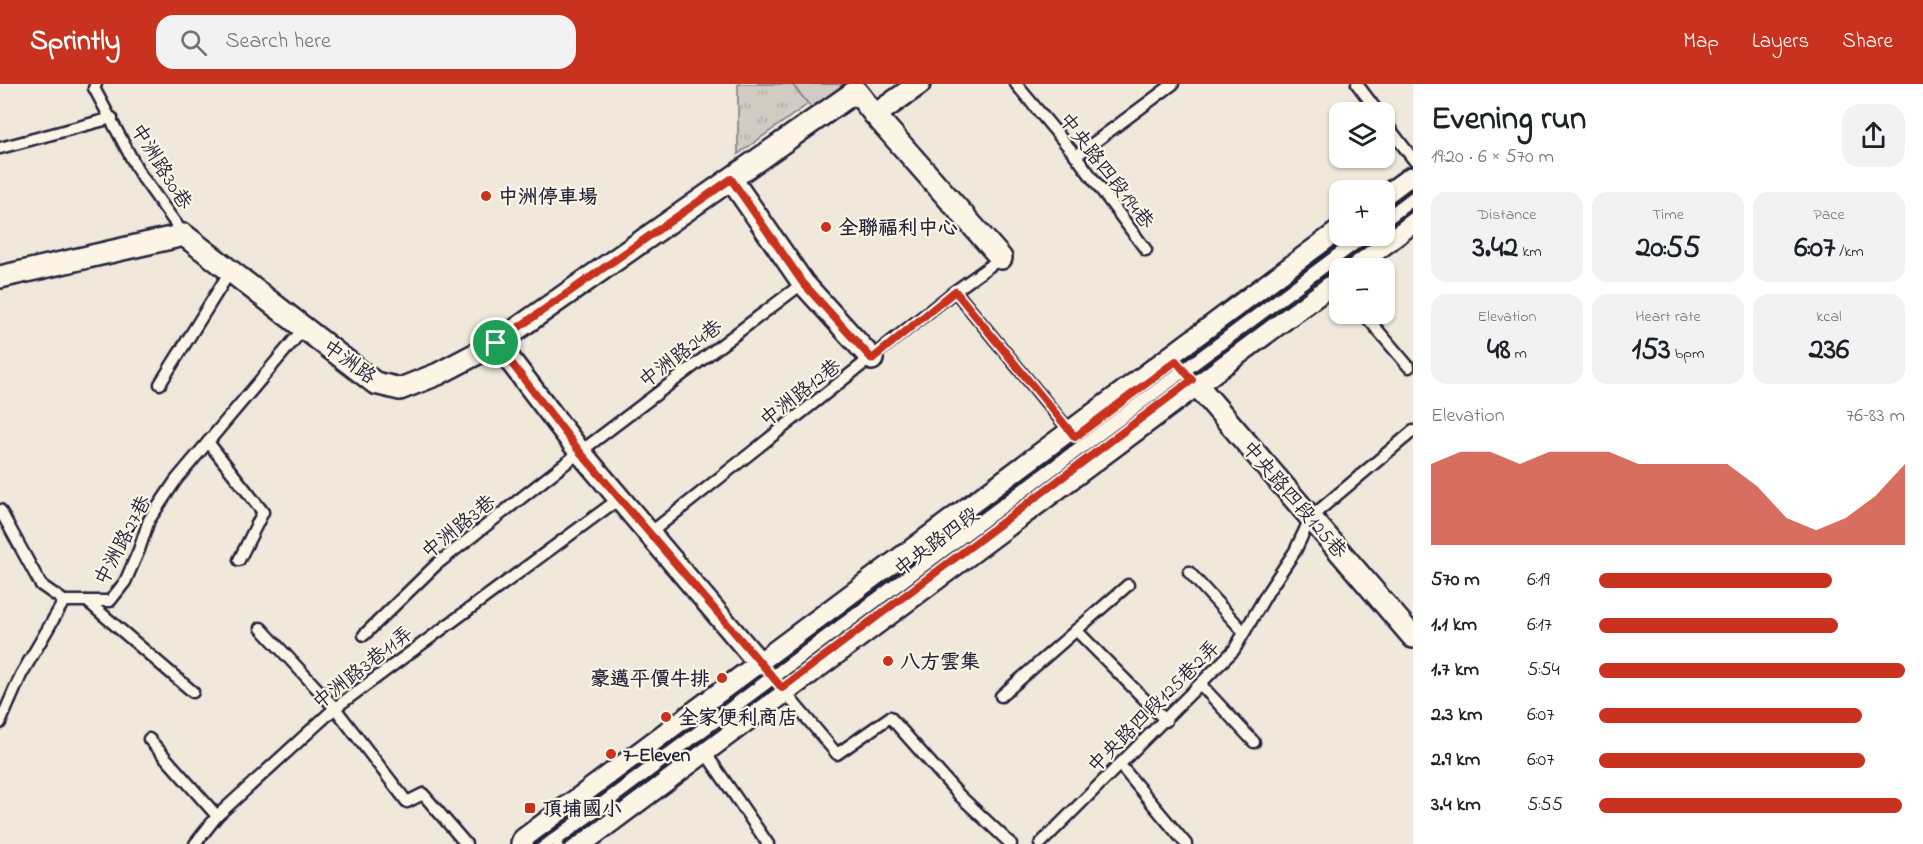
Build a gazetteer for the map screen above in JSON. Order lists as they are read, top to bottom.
{
  "streets": {
    "main road": ["中央路四段"],
    "street": ["中洲路", "中央路四段125巷"],
    "lane": [
      "中洲路30巷",
      "中央路四段194巷",
      "中洲路24巷",
      "中洲路12巷",
      "中洲路3巷",
      "中洲路27巷",
      "中洲路3巷11弄",
      "中央路四段125巷2弄"
    ]
  },
  "crossings": [
    ["中洲路30巷", "中洲路"],
    ["中洲路24巷", "中洲路3巷"],
    ["中洲路", "中洲路27巷"],
    ["中央路四段125巷", "中央路四段"],
    ["中央路四段125巷", "中央路四段125巷2弄"]
  ],
  "places": {
    "other": [
      "中洲停車場",
      "全聯福利中心",
      "八方雲集",
      "豪邁平價牛排",
      "全家便利商店",
      "7-Eleven"
    ],
    "transit": ["頂埔國小"]
  },
  "page": {
    "header": "Sprintly",
    "search": "Search here",
    "nav": ["Map", "Layers", "Share"],
    "heading": ["Evening run", "19:20 · 6 × 570 m"],
    "map_buttons": ["+", "−"],
    "stats": [
      ["Distance", "3.42 km"],
      ["Time", "20:55"],
      ["Pace", "6:07 /km"],
      ["Elevation", "48 m"],
      ["Heart rate", "153 bpm"],
      ["kcal", "236"]
    ],
    "chart": ["Elevation", "76–83 m"],
    "list": [
      {
        "name": "570 m",
        "note": "6:19"
      },
      {
        "name": "1.1 km",
        "note": "6:17"
      },
      {
        "name": "1.7 km",
        "note": "5:54"
      },
      {
        "name": "2.3 km",
        "note": "6:07"
      },
      {
        "name": "2.9 km",
        "note": "6:07"
      },
      {
        "name": "3.4 km",
        "note": "5:55"
      }
    ]
  }
}
